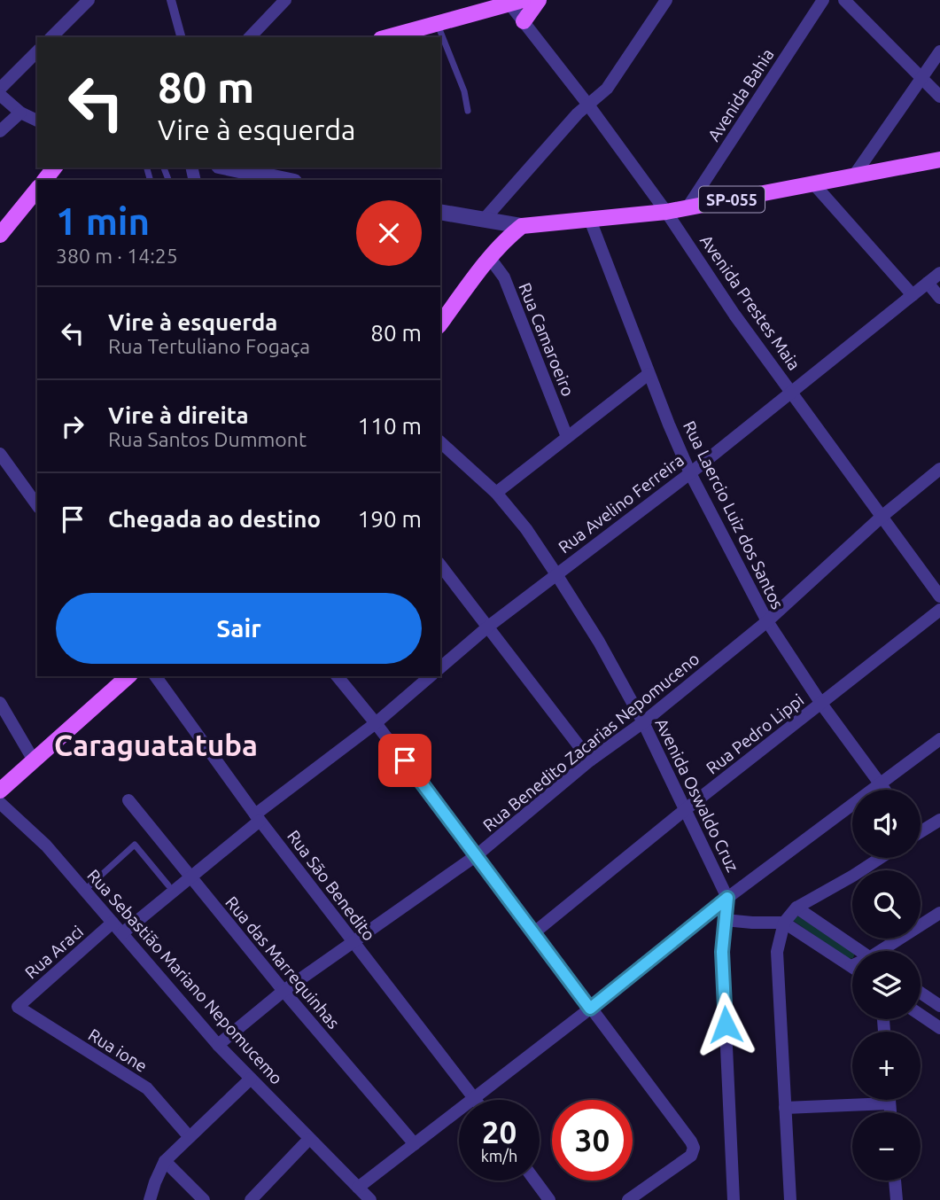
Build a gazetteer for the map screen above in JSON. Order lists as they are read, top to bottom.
{
  "streets": {
    "main road": ["SP-055"],
    "street": [
      "Avenida Bahia",
      "Avenida Prestes Maia",
      "Rua Camaroeiro",
      "Rua Avelino Ferreira",
      "Rua Laercio Luiz dos Santos",
      "Rua Pedro Lippi",
      "Rua Benedito Zacarias Nepomuceno",
      "Avenida Oswaldo Cruz",
      "Rua São Benedito",
      "Rua Araci",
      "Rua das Marrequinhas",
      "Rua Sebastião Mariano Nepomucemo",
      "Rua ione"
    ]
  },
  "crossings": [
    ["Avenida Bahia", "SP-055"],
    ["SP-055", "Avenida Prestes Maia"],
    ["SP-055", "Rua Laercio Luiz dos Santos"],
    ["Avenida Prestes Maia", "Rua Avelino Ferreira"],
    ["Avenida Prestes Maia", "Rua Benedito Zacarias Nepomuceno"],
    ["Rua Avelino Ferreira", "Rua Laercio Luiz dos Santos"],
    ["Rua Avelino Ferreira", "Avenida Oswaldo Cruz"],
    ["Rua Laercio Luiz dos Santos", "Rua Pedro Lippi"],
    ["Rua Laercio Luiz dos Santos", "Rua Benedito Zacarias Nepomuceno"],
    ["Rua Pedro Lippi", "Avenida Oswaldo Cruz"],
    ["Rua Benedito Zacarias Nepomuceno", "Avenida Oswaldo Cruz"],
    ["Rua Benedito Zacarias Nepomuceno", "Rua São Benedito"],
    ["Rua Benedito Zacarias Nepomuceno", "Rua das Marrequinhas"],
    ["Rua Benedito Zacarias Nepomuceno", "Rua Sebastião Mariano Nepomucemo"],
    ["Rua Araci", "Rua Sebastião Mariano Nepomucemo"],
    ["Rua Araci", "Rua ione"]
  ],
  "districts": ["Caraguatatuba"],
  "page": {
    "turn": ["80 m", "Vire à esquerda"],
    "heading": ["1 min", "380 m · 14:25"],
    "list": [
      {
        "name": "Vire à esquerda",
        "note": "Rua Tertuliano Fogaça",
        "value": "80 m"
      },
      {
        "name": "Vire à direita",
        "note": "Rua Santos Dummont",
        "value": "110 m"
      },
      {
        "name": "Chegada ao destino",
        "value": "190 m"
      }
    ],
    "buttons": "Sair",
    "map_buttons": ["+", "−"],
    "speed": "20 km/h",
    "limit": "30"
  }
}
